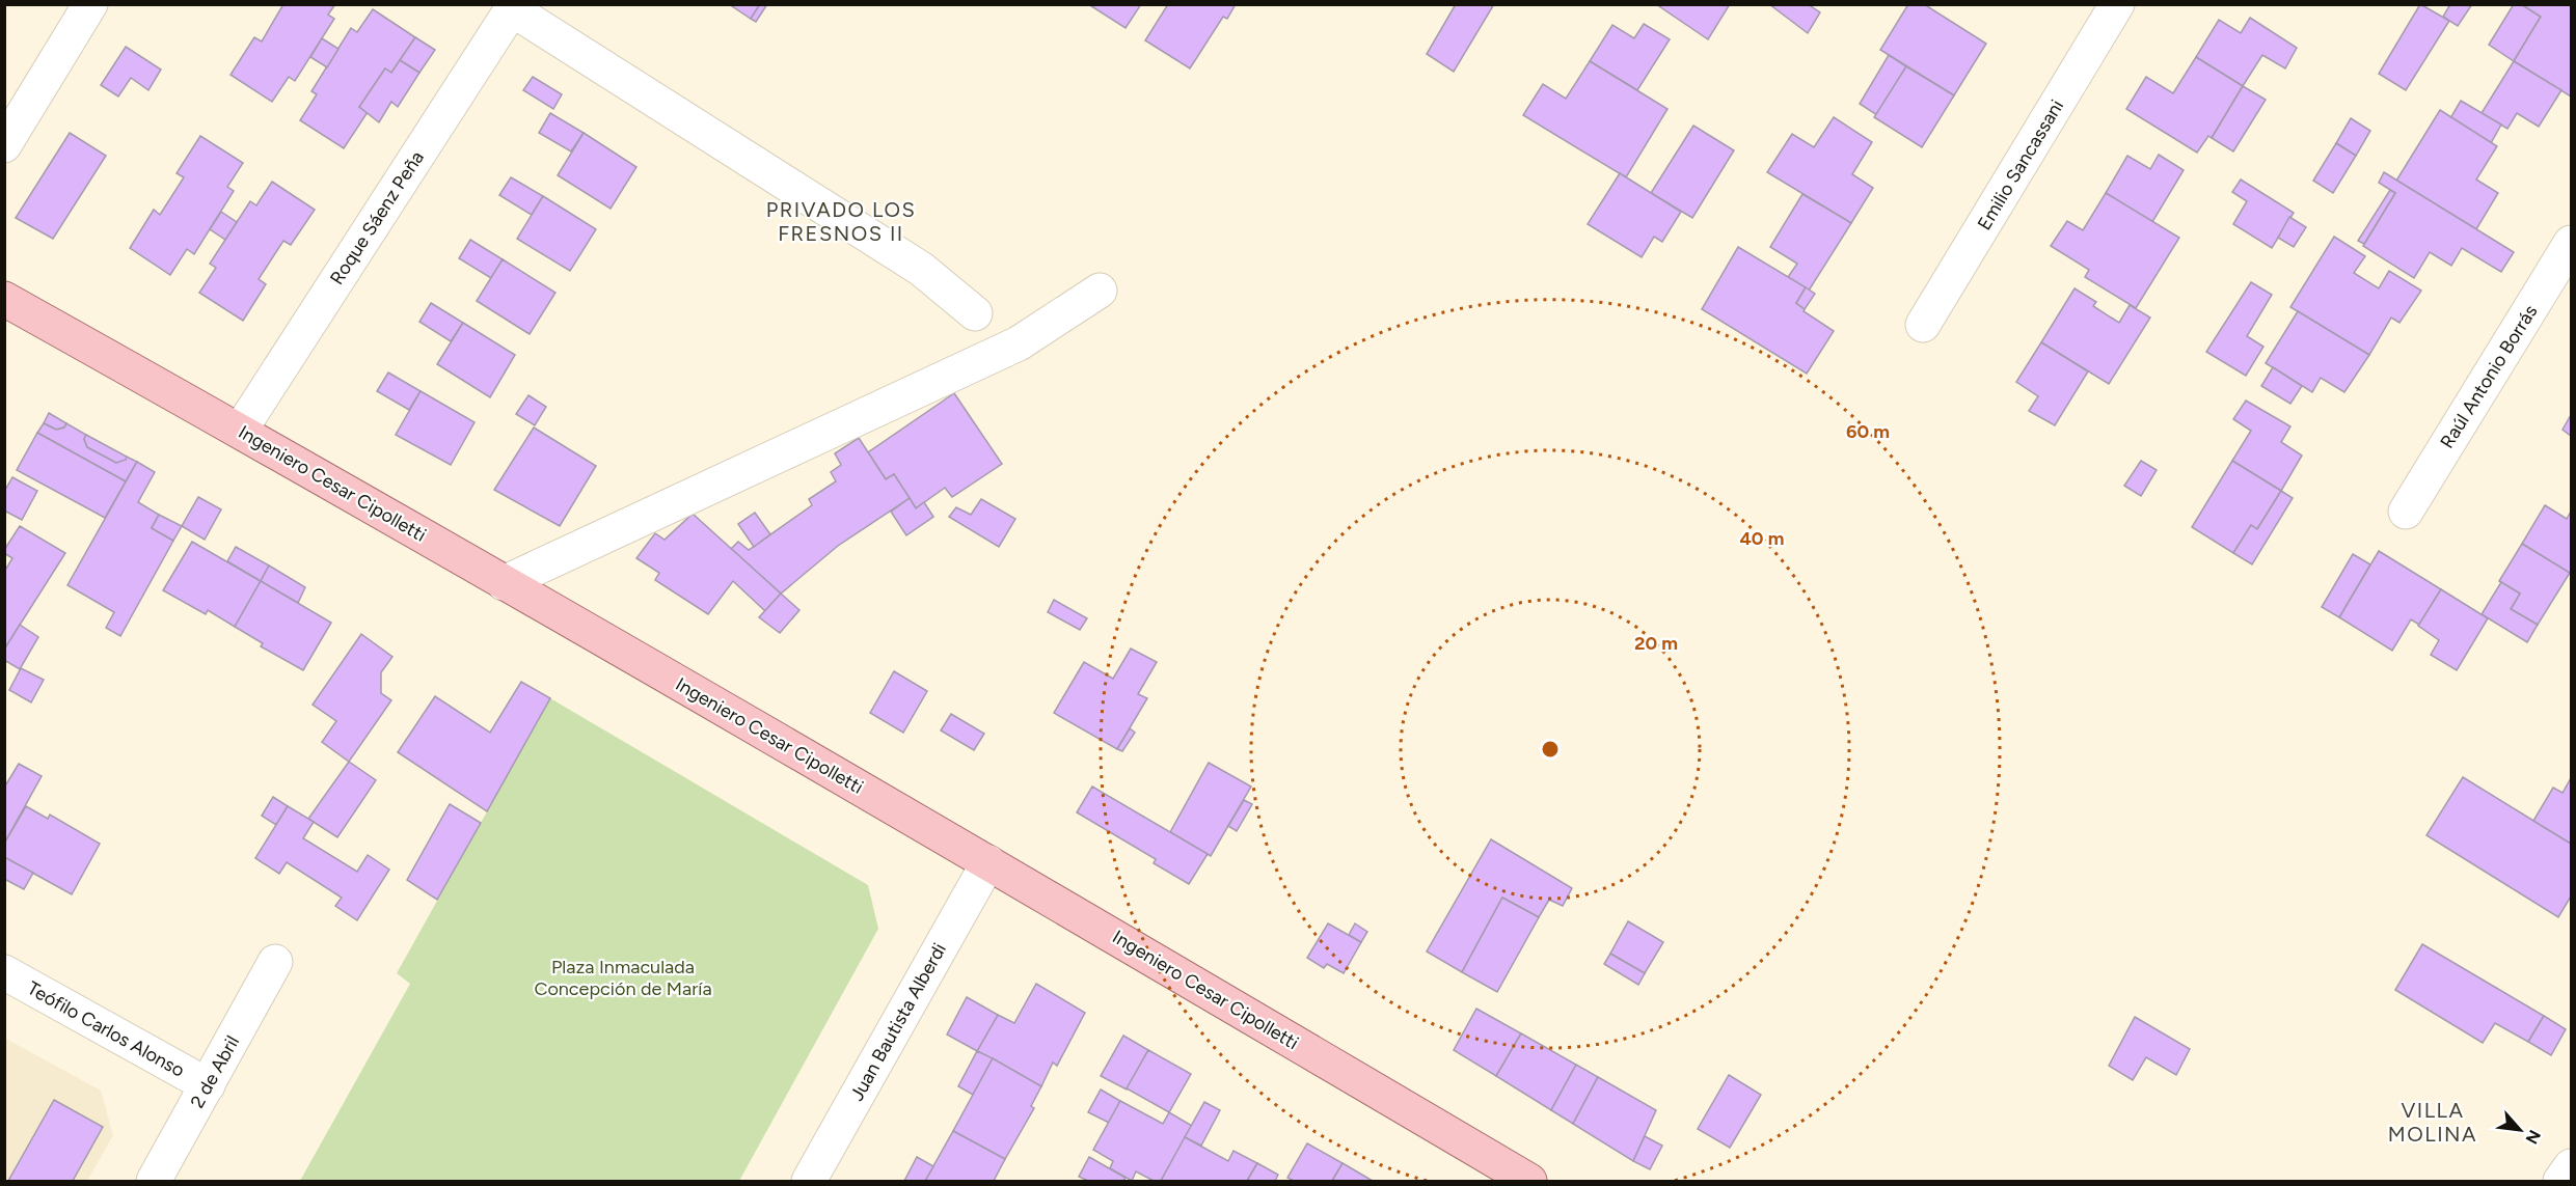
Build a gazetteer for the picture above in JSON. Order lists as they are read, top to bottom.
{
  "streets": {
    "main road": ["Ingeniero Cesar Cipolletti"],
    "street": [
      "Emilio Sancassani",
      "Roque Sáenz Peña",
      "Raúl Antonio Borrás",
      "Juan Bautista Alberdi",
      "Teófilo Carlos Alonso",
      "2 de Abril"
    ]
  },
  "crossings": [
    ["Roque Sáenz Peña", "Ingeniero Cesar Cipolletti"],
    ["Ingeniero Cesar Cipolletti", "Juan Bautista Alberdi"],
    ["Teófilo Carlos Alonso", "2 de Abril"]
  ],
  "districts": ["PRIVADO LOS FRESNOS II", "VILLA MOLINA"],
  "parks": ["Plaza Inmaculada Concepción de María"],
  "north": "bottom right",
  "rings": ["60 m", "40 m", "20 m"]
}
